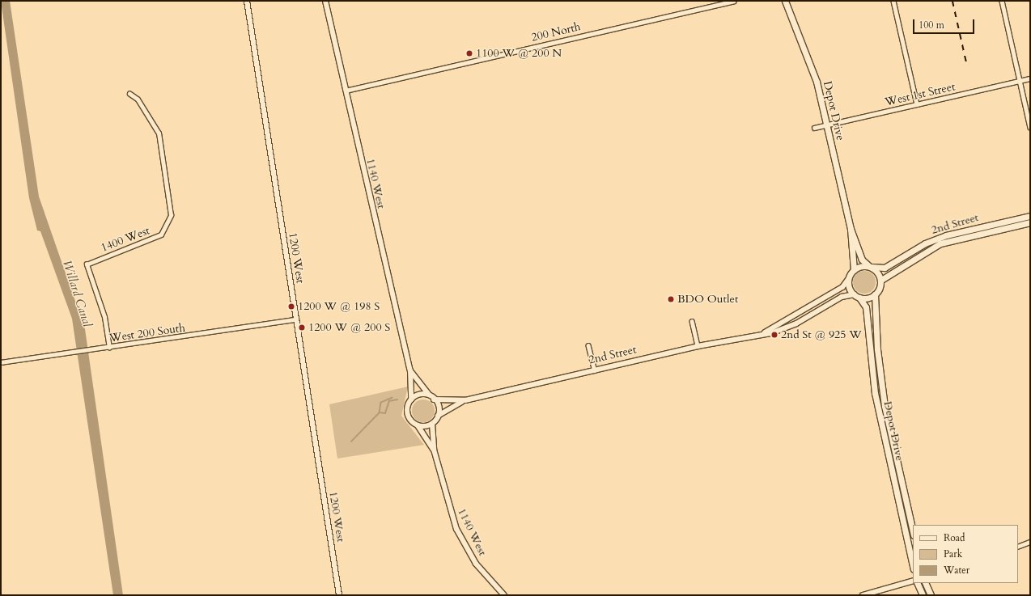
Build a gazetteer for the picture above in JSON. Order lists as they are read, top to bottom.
{
  "streets": {
    "main road": ["Depot Drive", "2nd Street"],
    "street": [
      "200 North",
      "West 1st Street",
      "1140 West",
      "1400 West",
      "1200 West",
      "West 200 South"
    ]
  },
  "crossings": [
    ["200 North", "1140 West"],
    ["West 1st Street", "Depot Drive"],
    ["Depot Drive", "2nd Street"],
    ["1140 West", "2nd Street"],
    ["1400 West", "West 200 South"],
    ["1200 West", "West 200 South"]
  ],
  "water": ["Willard Canal"],
  "places": [
    "1100 W @ 200 N",
    "BDO Outlet",
    "1200 W @ 198 S",
    "1200 W @ 200 S",
    "2nd St @ 925 W"
  ],
  "legend": ["Road", "Park", "Water"],
  "scale_bar": "100 m"
}
